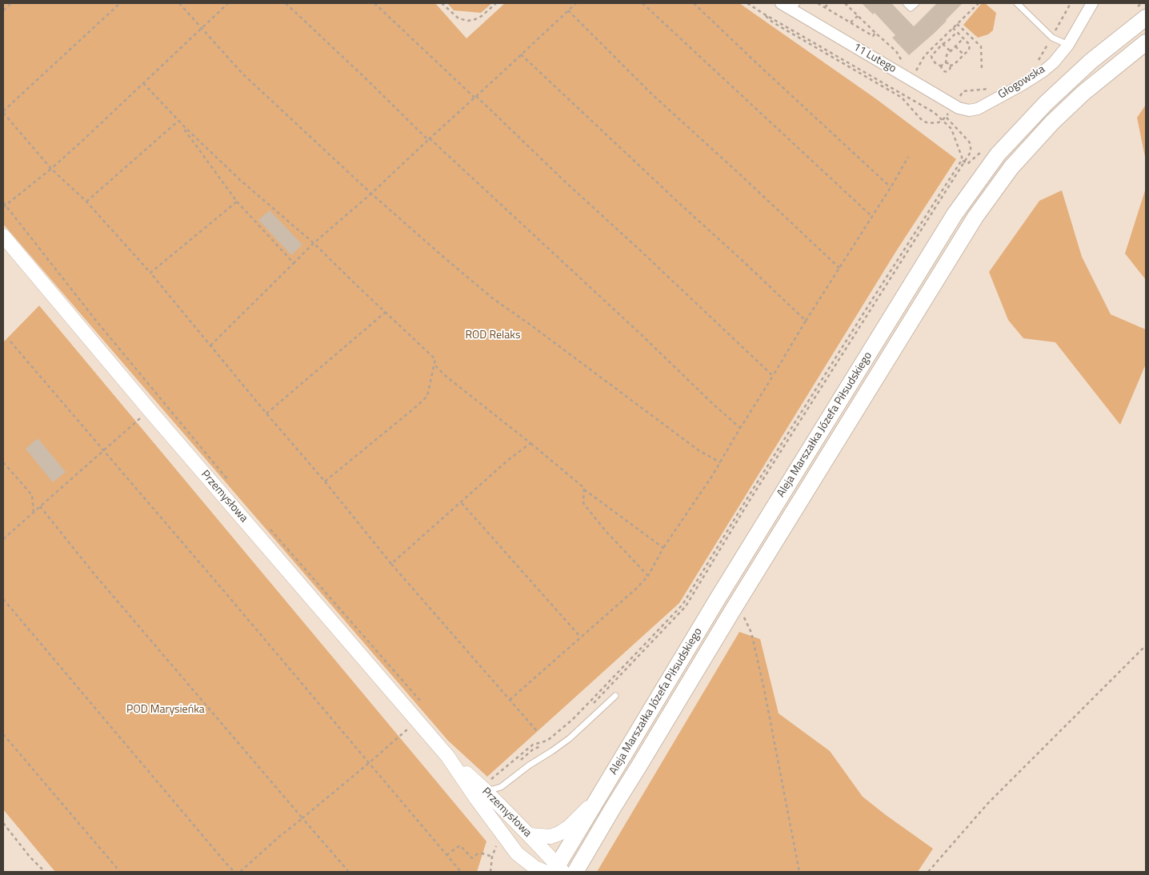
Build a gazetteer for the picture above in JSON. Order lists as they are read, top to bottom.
{
  "streets": {
    "main road": ["Aleja Marszałka Józefa Piłsudskiego"],
    "street": ["11 Lutego", "Głogowska", "Przemysłowa"]
  },
  "crossings": [
    ["11 Lutego", "Głogowska"],
    ["Aleja Marszałka Józefa Piłsudskiego", "Przemysłowa"]
  ],
  "parks": ["ROD Relaks", "POD Marysieńka"]
}
